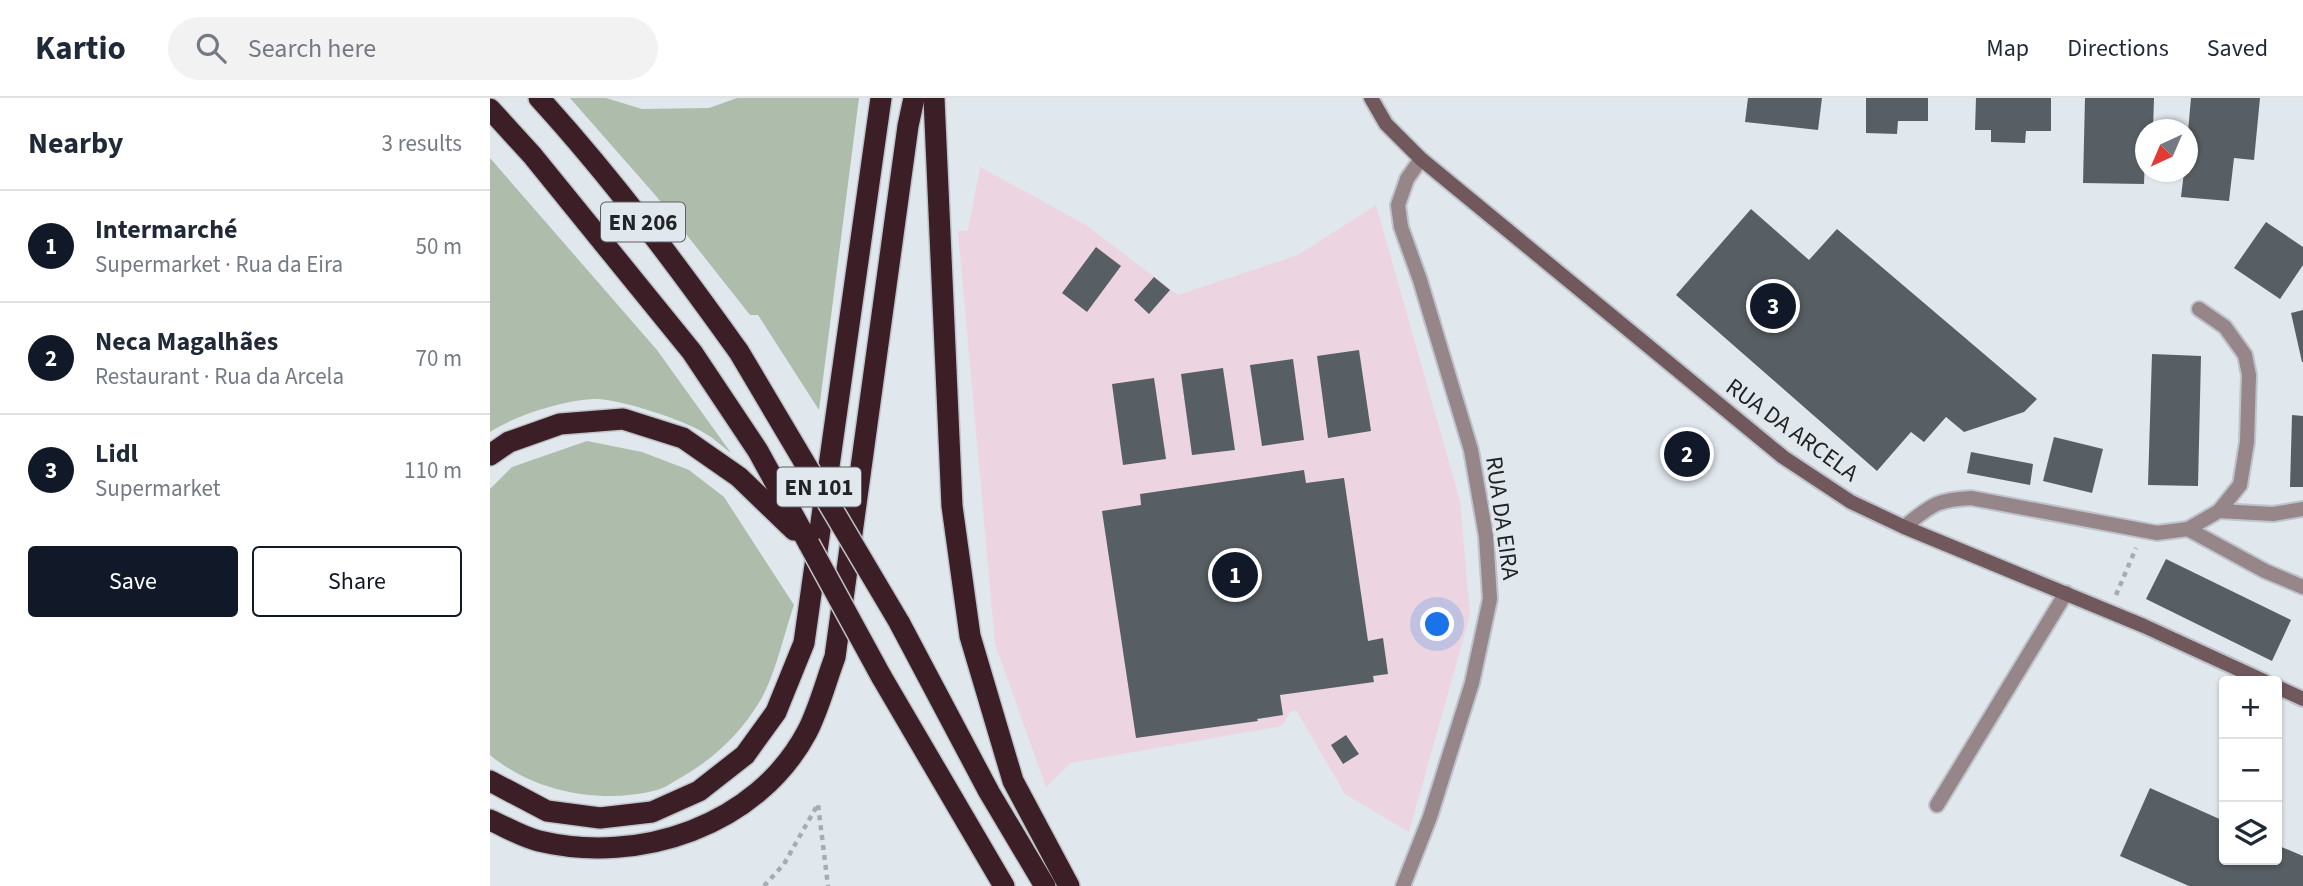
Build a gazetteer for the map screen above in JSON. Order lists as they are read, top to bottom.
{
  "streets": {
    "highway": ["EN 206", "EN 101"],
    "street": ["RUA DA ARCELA", "RUA DA EIRA"]
  },
  "crossings": [
    ["EN 206", "EN 101"],
    ["RUA DA ARCELA", "RUA DA EIRA"]
  ],
  "north": "bottom left",
  "page": {
    "header": "Kartio",
    "search": "Search here",
    "nav": ["Map", "Directions", "Saved"],
    "heading": ["Nearby", "3 results"],
    "list": [
      {
        "mark": "1",
        "name": "Intermarché",
        "note": "Supermarket · Rua da Eira",
        "value": "50 m"
      },
      {
        "mark": "2",
        "name": "Neca Magalhães",
        "note": "Restaurant · Rua da Arcela",
        "value": "70 m"
      },
      {
        "mark": "3",
        "name": "Lidl",
        "note": "Supermarket",
        "value": "110 m"
      }
    ],
    "pins": ["3", "2", "1"],
    "buttons": ["Save", "Share"],
    "map_buttons": ["+", "−"]
  }
}
